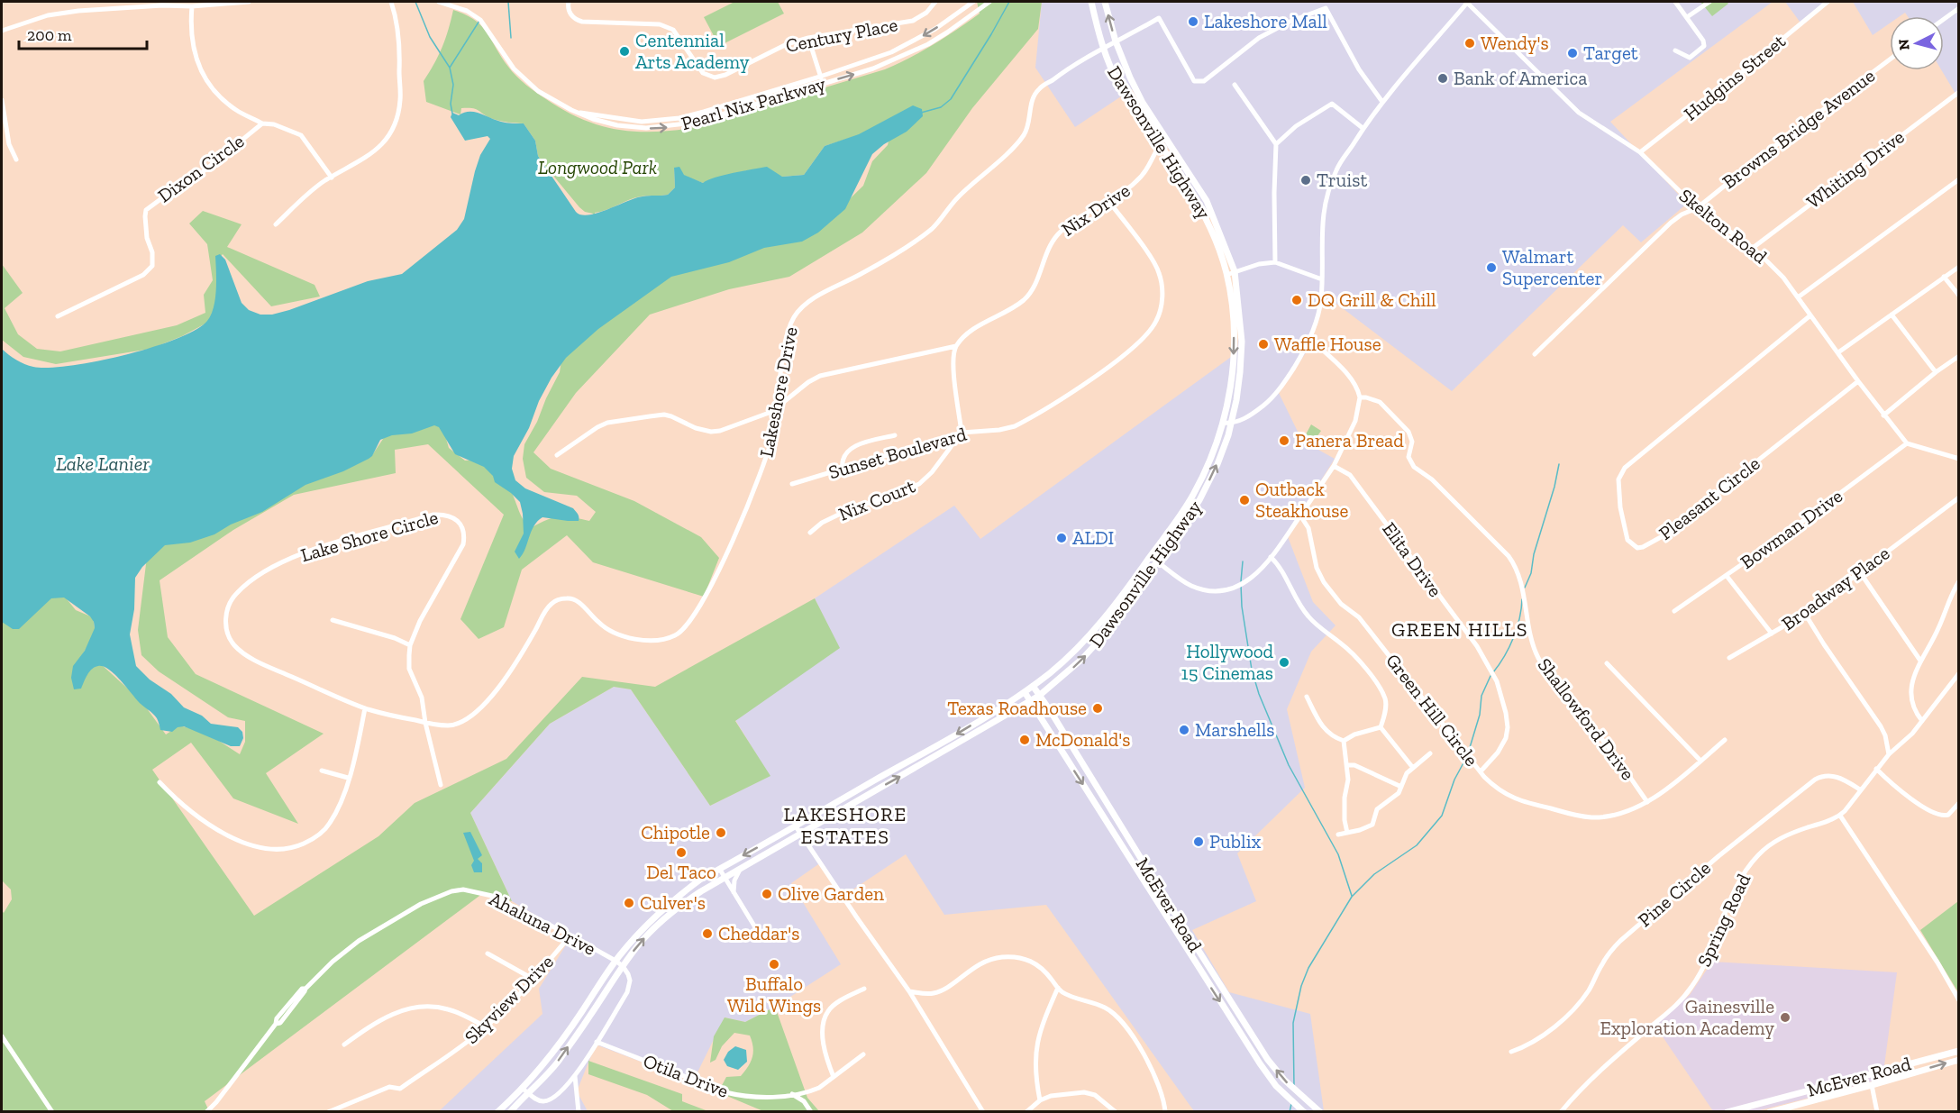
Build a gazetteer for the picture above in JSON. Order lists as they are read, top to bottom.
{
  "streets": {
    "main road": ["Dawsonville Highway", "McEver Road"],
    "street": [
      "Century Place",
      "Hudgins Street",
      "Pearl Nix Parkway",
      "Browns Bridge Avenue",
      "Dixon Circle",
      "Whiting Drive",
      "Nix Drive",
      "Skelton Road",
      "Lakeshore Drive",
      "Sunset Boulevard",
      "Pleasant Circle",
      "Nix Court",
      "Bowman Drive",
      "Lake Shore Circle",
      "Elita Drive",
      "Broadway Place",
      "Green Hill Circle",
      "Shallowford Drive",
      "Pine Circle",
      "Spring Road",
      "Ahaluna Drive",
      "Skyview Drive",
      "Otila Drive"
    ]
  },
  "crossings": [
    ["Hudgins Street", "Skelton Road"],
    ["Browns Bridge Avenue", "Skelton Road"],
    ["Dawsonville Highway", "Nix Drive"],
    ["Dawsonville Highway", "Lakeshore Drive"],
    ["Dawsonville Highway", "McEver Road"],
    ["Dawsonville Highway", "Ahaluna Drive"],
    ["Whiting Drive", "Skelton Road"],
    ["Nix Drive", "Sunset Boulevard"],
    ["Skelton Road", "Pleasant Circle"],
    ["Skelton Road", "Bowman Drive"],
    ["Lakeshore Drive", "Lake Shore Circle"],
    ["Sunset Boulevard", "Nix Court"],
    ["Bowman Drive", "Broadway Place"],
    ["Elita Drive", "Green Hill Circle"],
    ["Green Hill Circle", "Shallowford Drive"],
    ["Ahaluna Drive", "Skyview Drive"]
  ],
  "districts": ["GREEN HILLS", "LAKESHORE ESTATES"],
  "water": ["Lake Lanier"],
  "parks": ["Longwood Park"],
  "places": [
    "Lakeshore Mall",
    "Wendy's",
    "Centennial Arts Academy",
    "Target",
    "Bank of America",
    "Truist",
    "Walmart Supercenter",
    "DQ Grill & Chill",
    "Waffle House",
    "Panera Bread",
    "Outback Steakhouse",
    "ALDI",
    "Hollywood 15 Cinemas",
    "Texas Roadhouse",
    "Marshells",
    "McDonald's",
    "Chipotle",
    "Publix",
    "Del Taco",
    "Olive Garden",
    "Culver's",
    "Cheddar's",
    "Buffalo Wild Wings",
    "Gainesville Exploration Academy"
  ],
  "scale_bar": "200 m",
  "north": "left"
}
